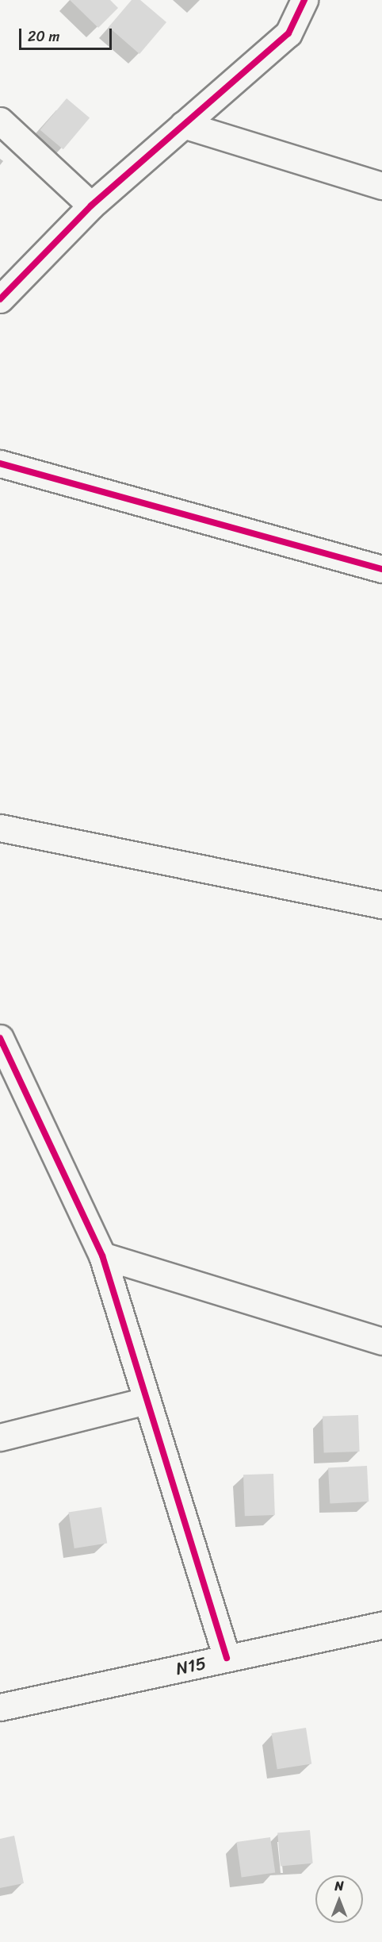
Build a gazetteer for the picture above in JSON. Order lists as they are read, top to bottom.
{
  "streets": {
    "street": ["N15"]
  },
  "scale_bar": "20 m",
  "north": "top"
}
